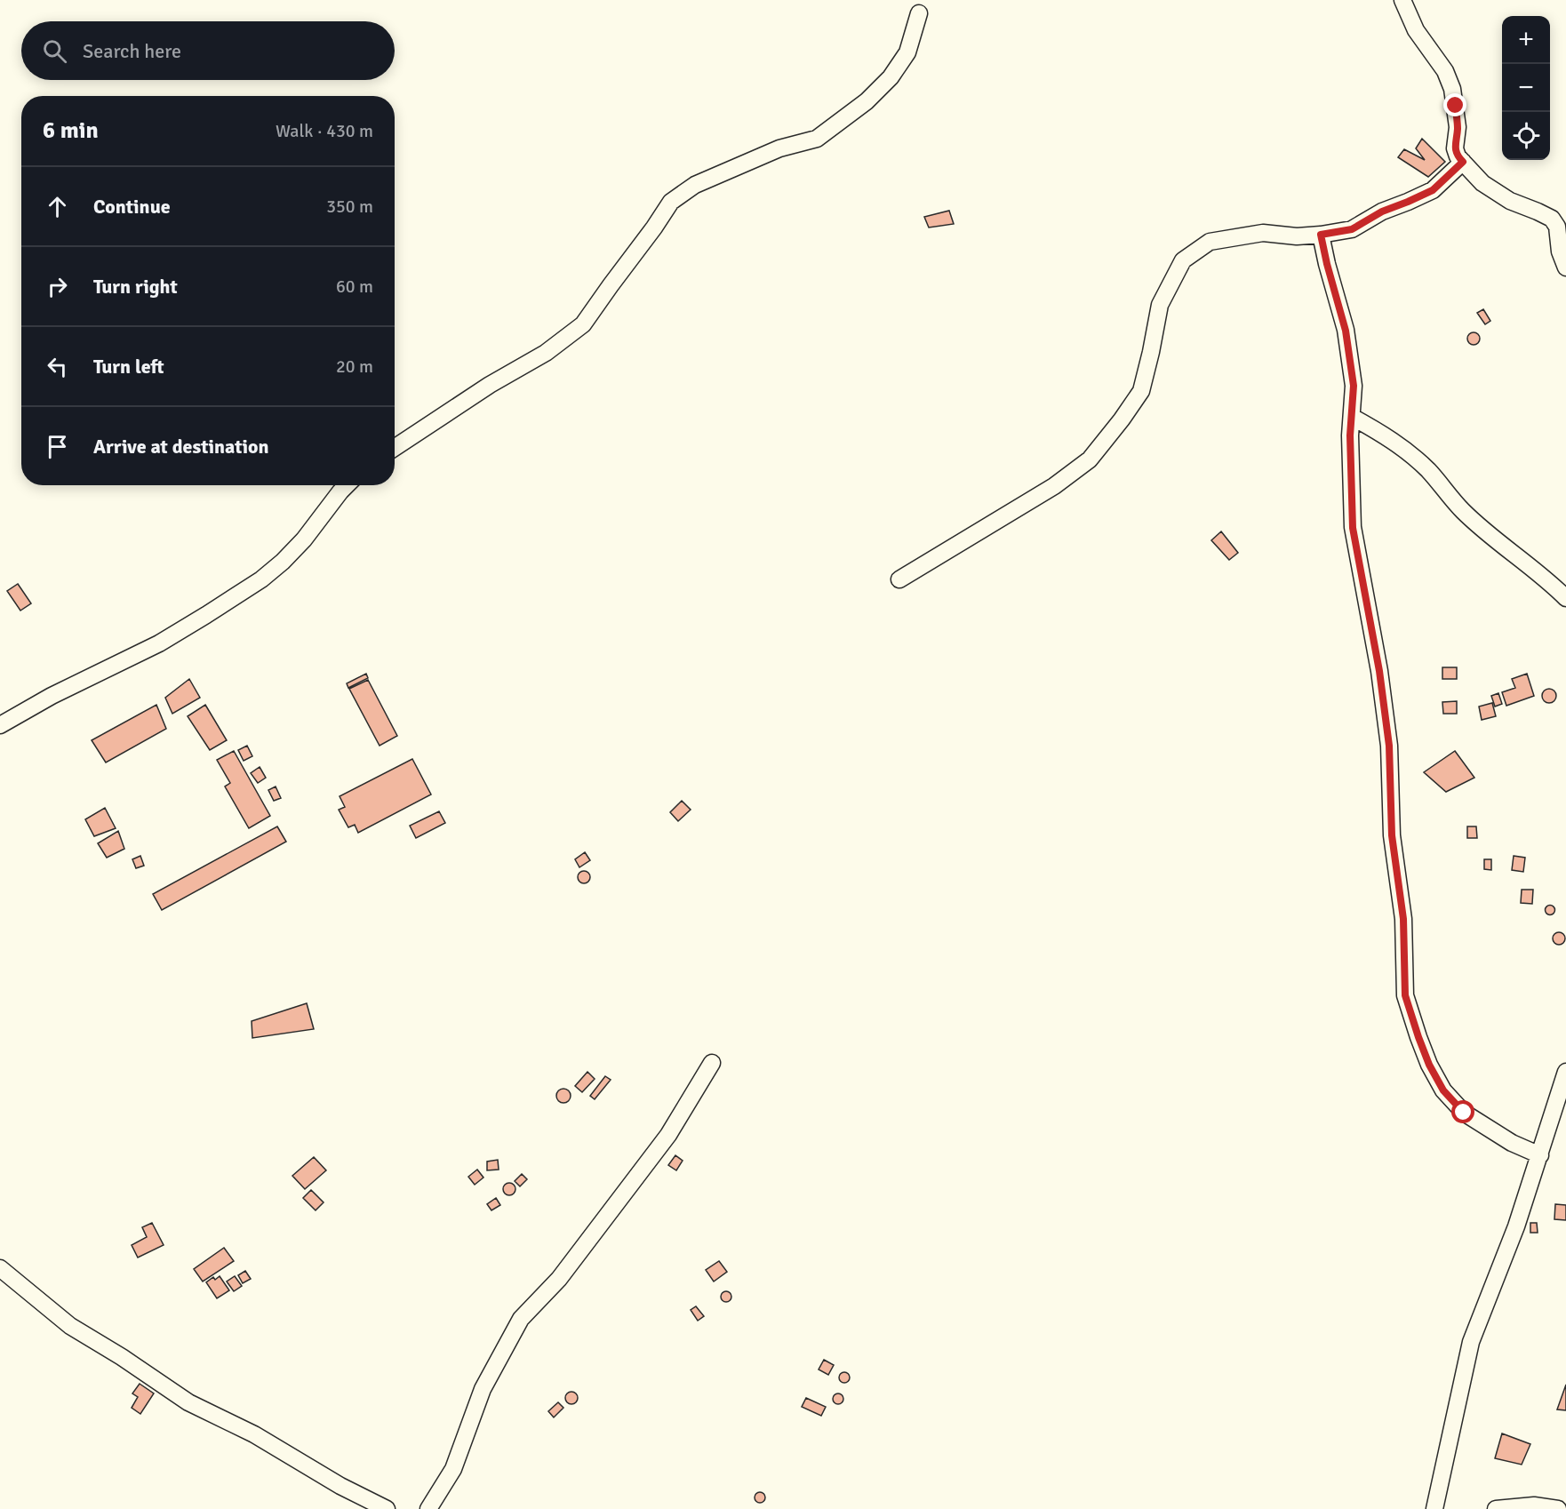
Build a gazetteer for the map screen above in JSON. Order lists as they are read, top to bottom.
{
  "page": {
    "map_buttons": ["+", "−"],
    "search": "Search here",
    "heading": ["6 min", "Walk · 430 m"],
    "list": [
      ["Continue", "350 m"],
      ["Turn right", "60 m"],
      ["Turn left", "20 m"],
      "Arrive at destination"
    ]
  }
}
